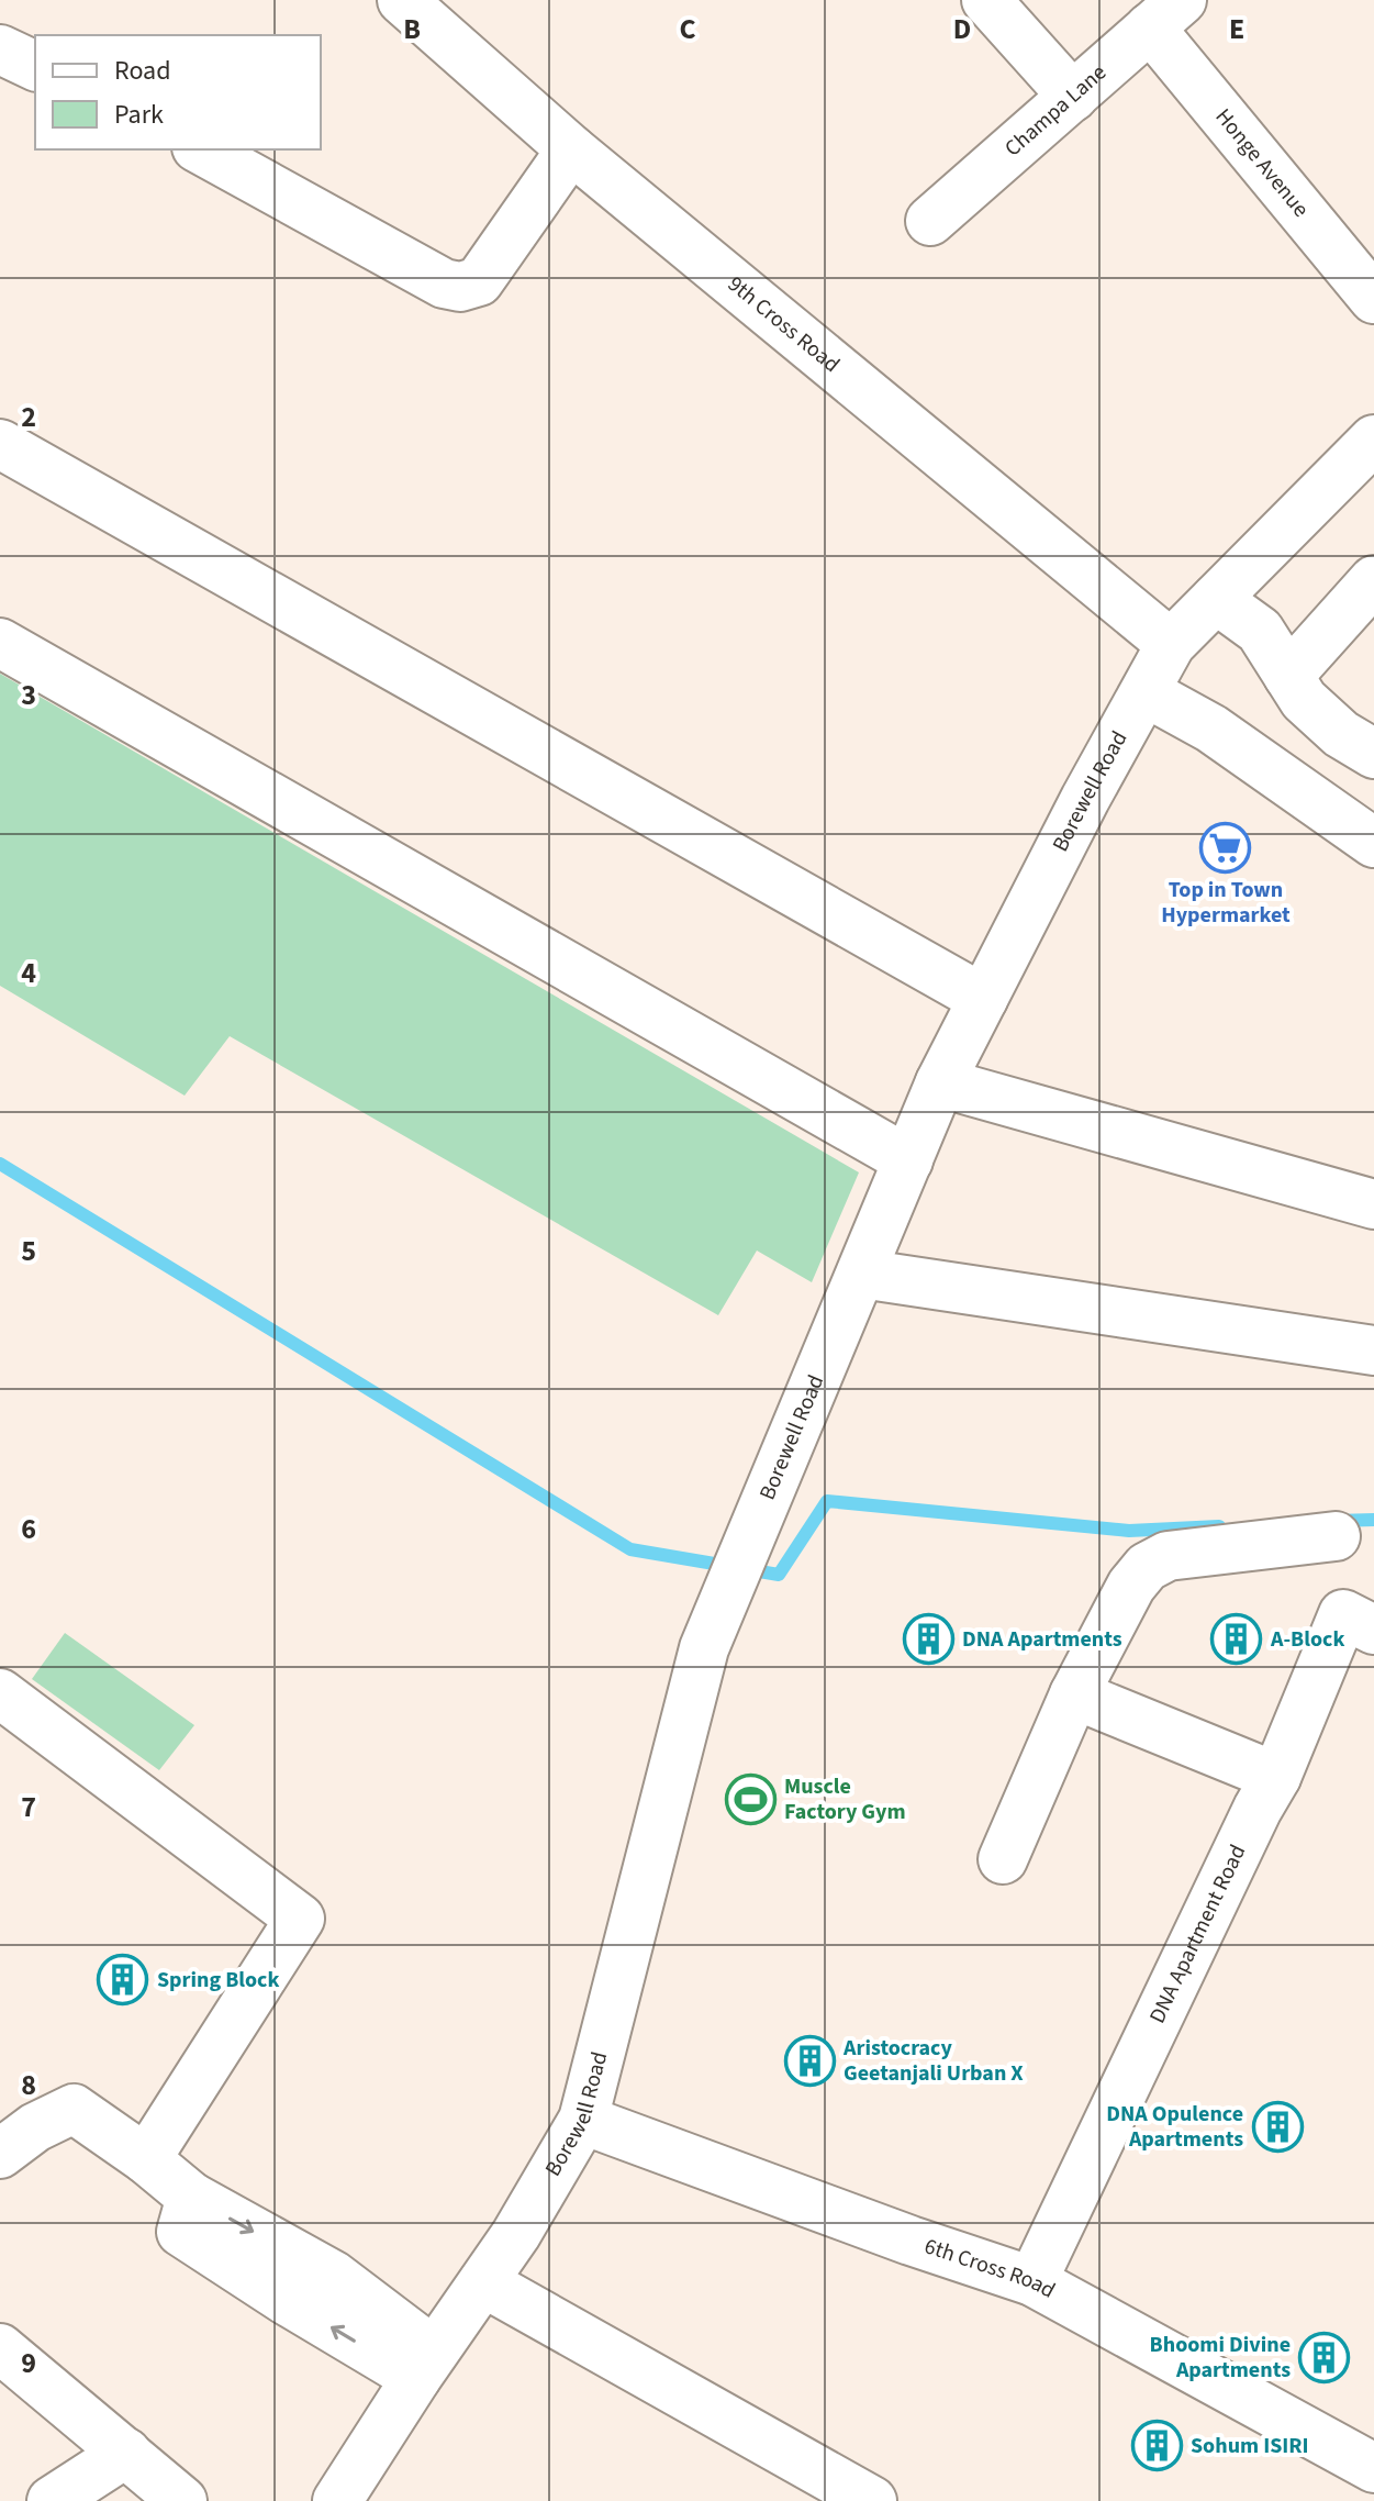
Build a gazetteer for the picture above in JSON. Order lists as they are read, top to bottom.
{
  "streets": {
    "street": [
      "Champa Lane",
      "Honge Avenue",
      "9th Cross Road",
      "Borewell Road",
      "DNA Apartment Road",
      "6th Cross Road"
    ]
  },
  "crossings": [
    ["Champa Lane", "Honge Avenue"],
    ["9th Cross Road", "Borewell Road"],
    ["Borewell Road", "6th Cross Road"],
    ["DNA Apartment Road", "6th Cross Road"]
  ],
  "places": {
    "supermarket": ["Top in Town Hypermarket"],
    "building": [
      "DNA Apartments",
      "A-Block",
      "Spring Block",
      "Aristocracy Geetanjali Urban X",
      "DNA Opulence Apartments",
      "Bhoomi Divine Apartments",
      "Sohum ISIRI"
    ],
    "sports": ["Muscle Factory Gym"]
  },
  "legend": ["Road", "Park"],
  "grid": {
    "columns": [
      "B",
      "C",
      "D",
      "E"
    ],
    "rows": [
      "2",
      "3",
      "4",
      "5",
      "6",
      "7",
      "8",
      "9"
    ]
  }
}
